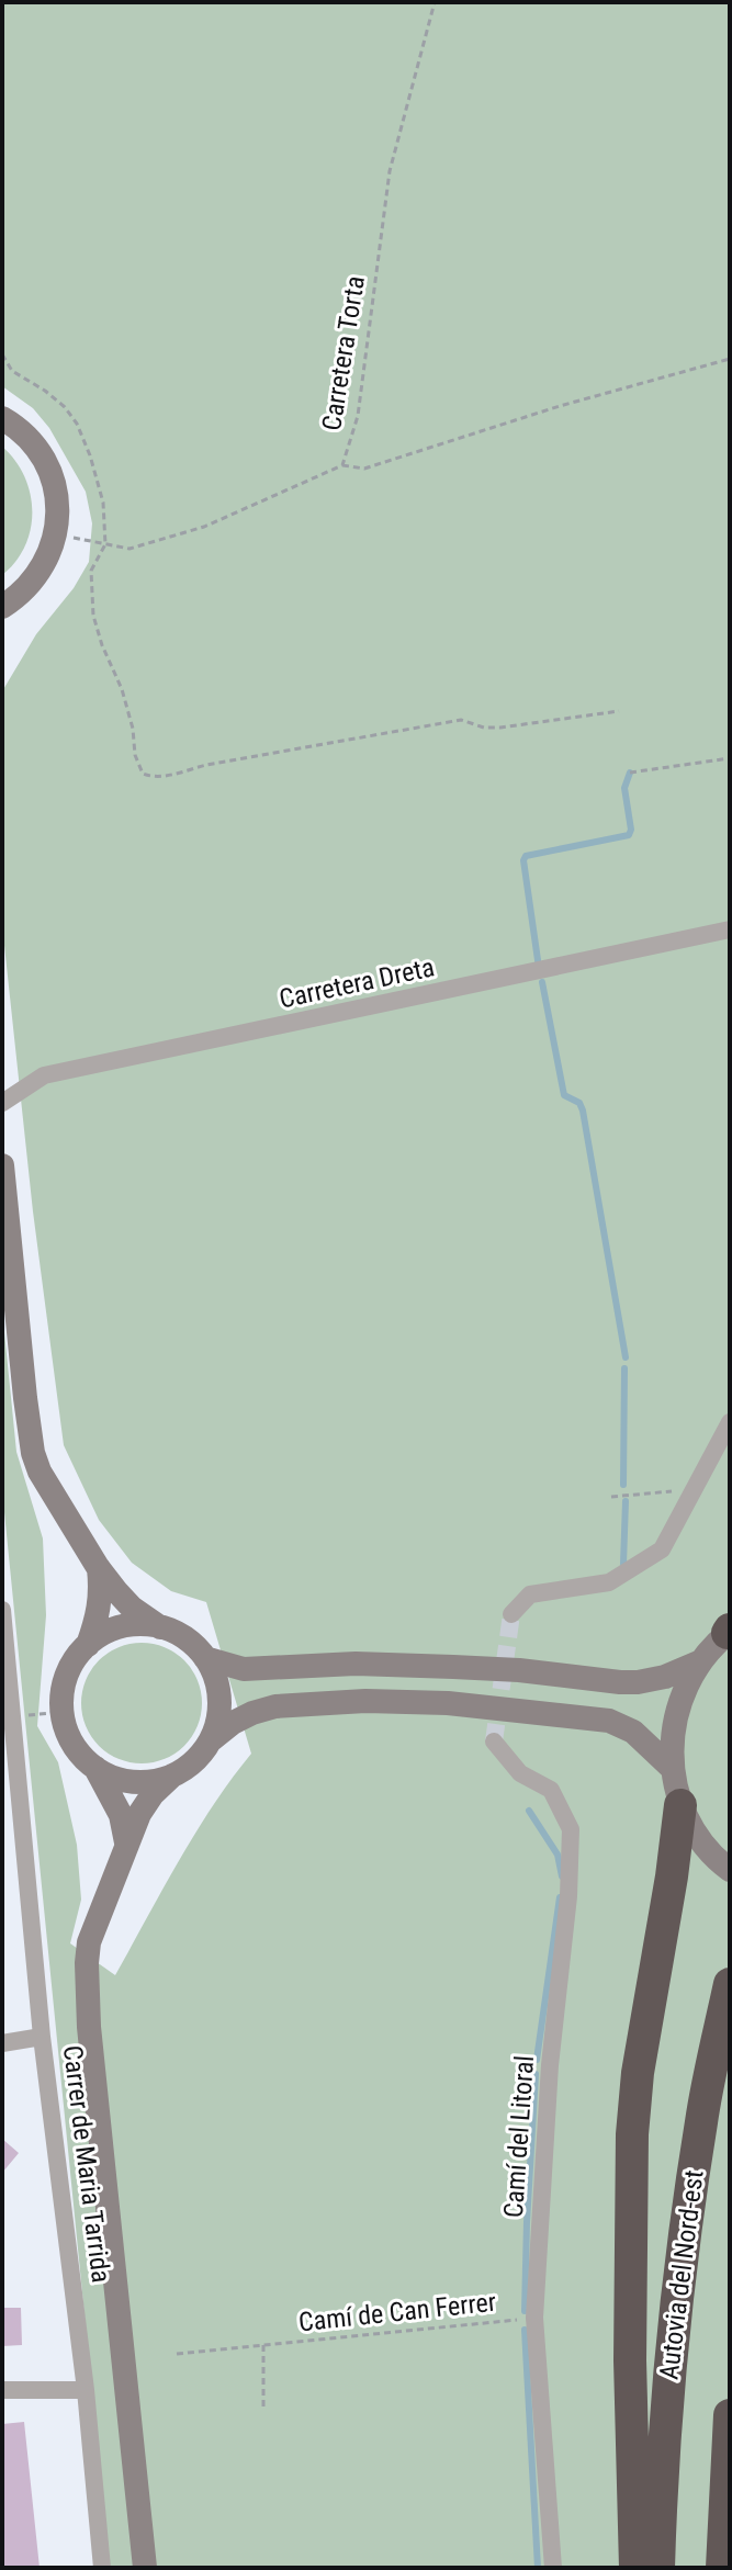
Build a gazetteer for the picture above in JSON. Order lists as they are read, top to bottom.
{
  "streets": {
    "highway": ["Autovia del Nord-est"],
    "main road": ["Carrer de Maria Tarrida"],
    "street": ["Carretera Dreta", "Camí del Litoral"],
    "path": ["Carretera Torta", "Camí de Can Ferrer"]
  },
  "crossings": [
    ["Camí del Litoral", "Camí de Can Ferrer"]
  ]
}
